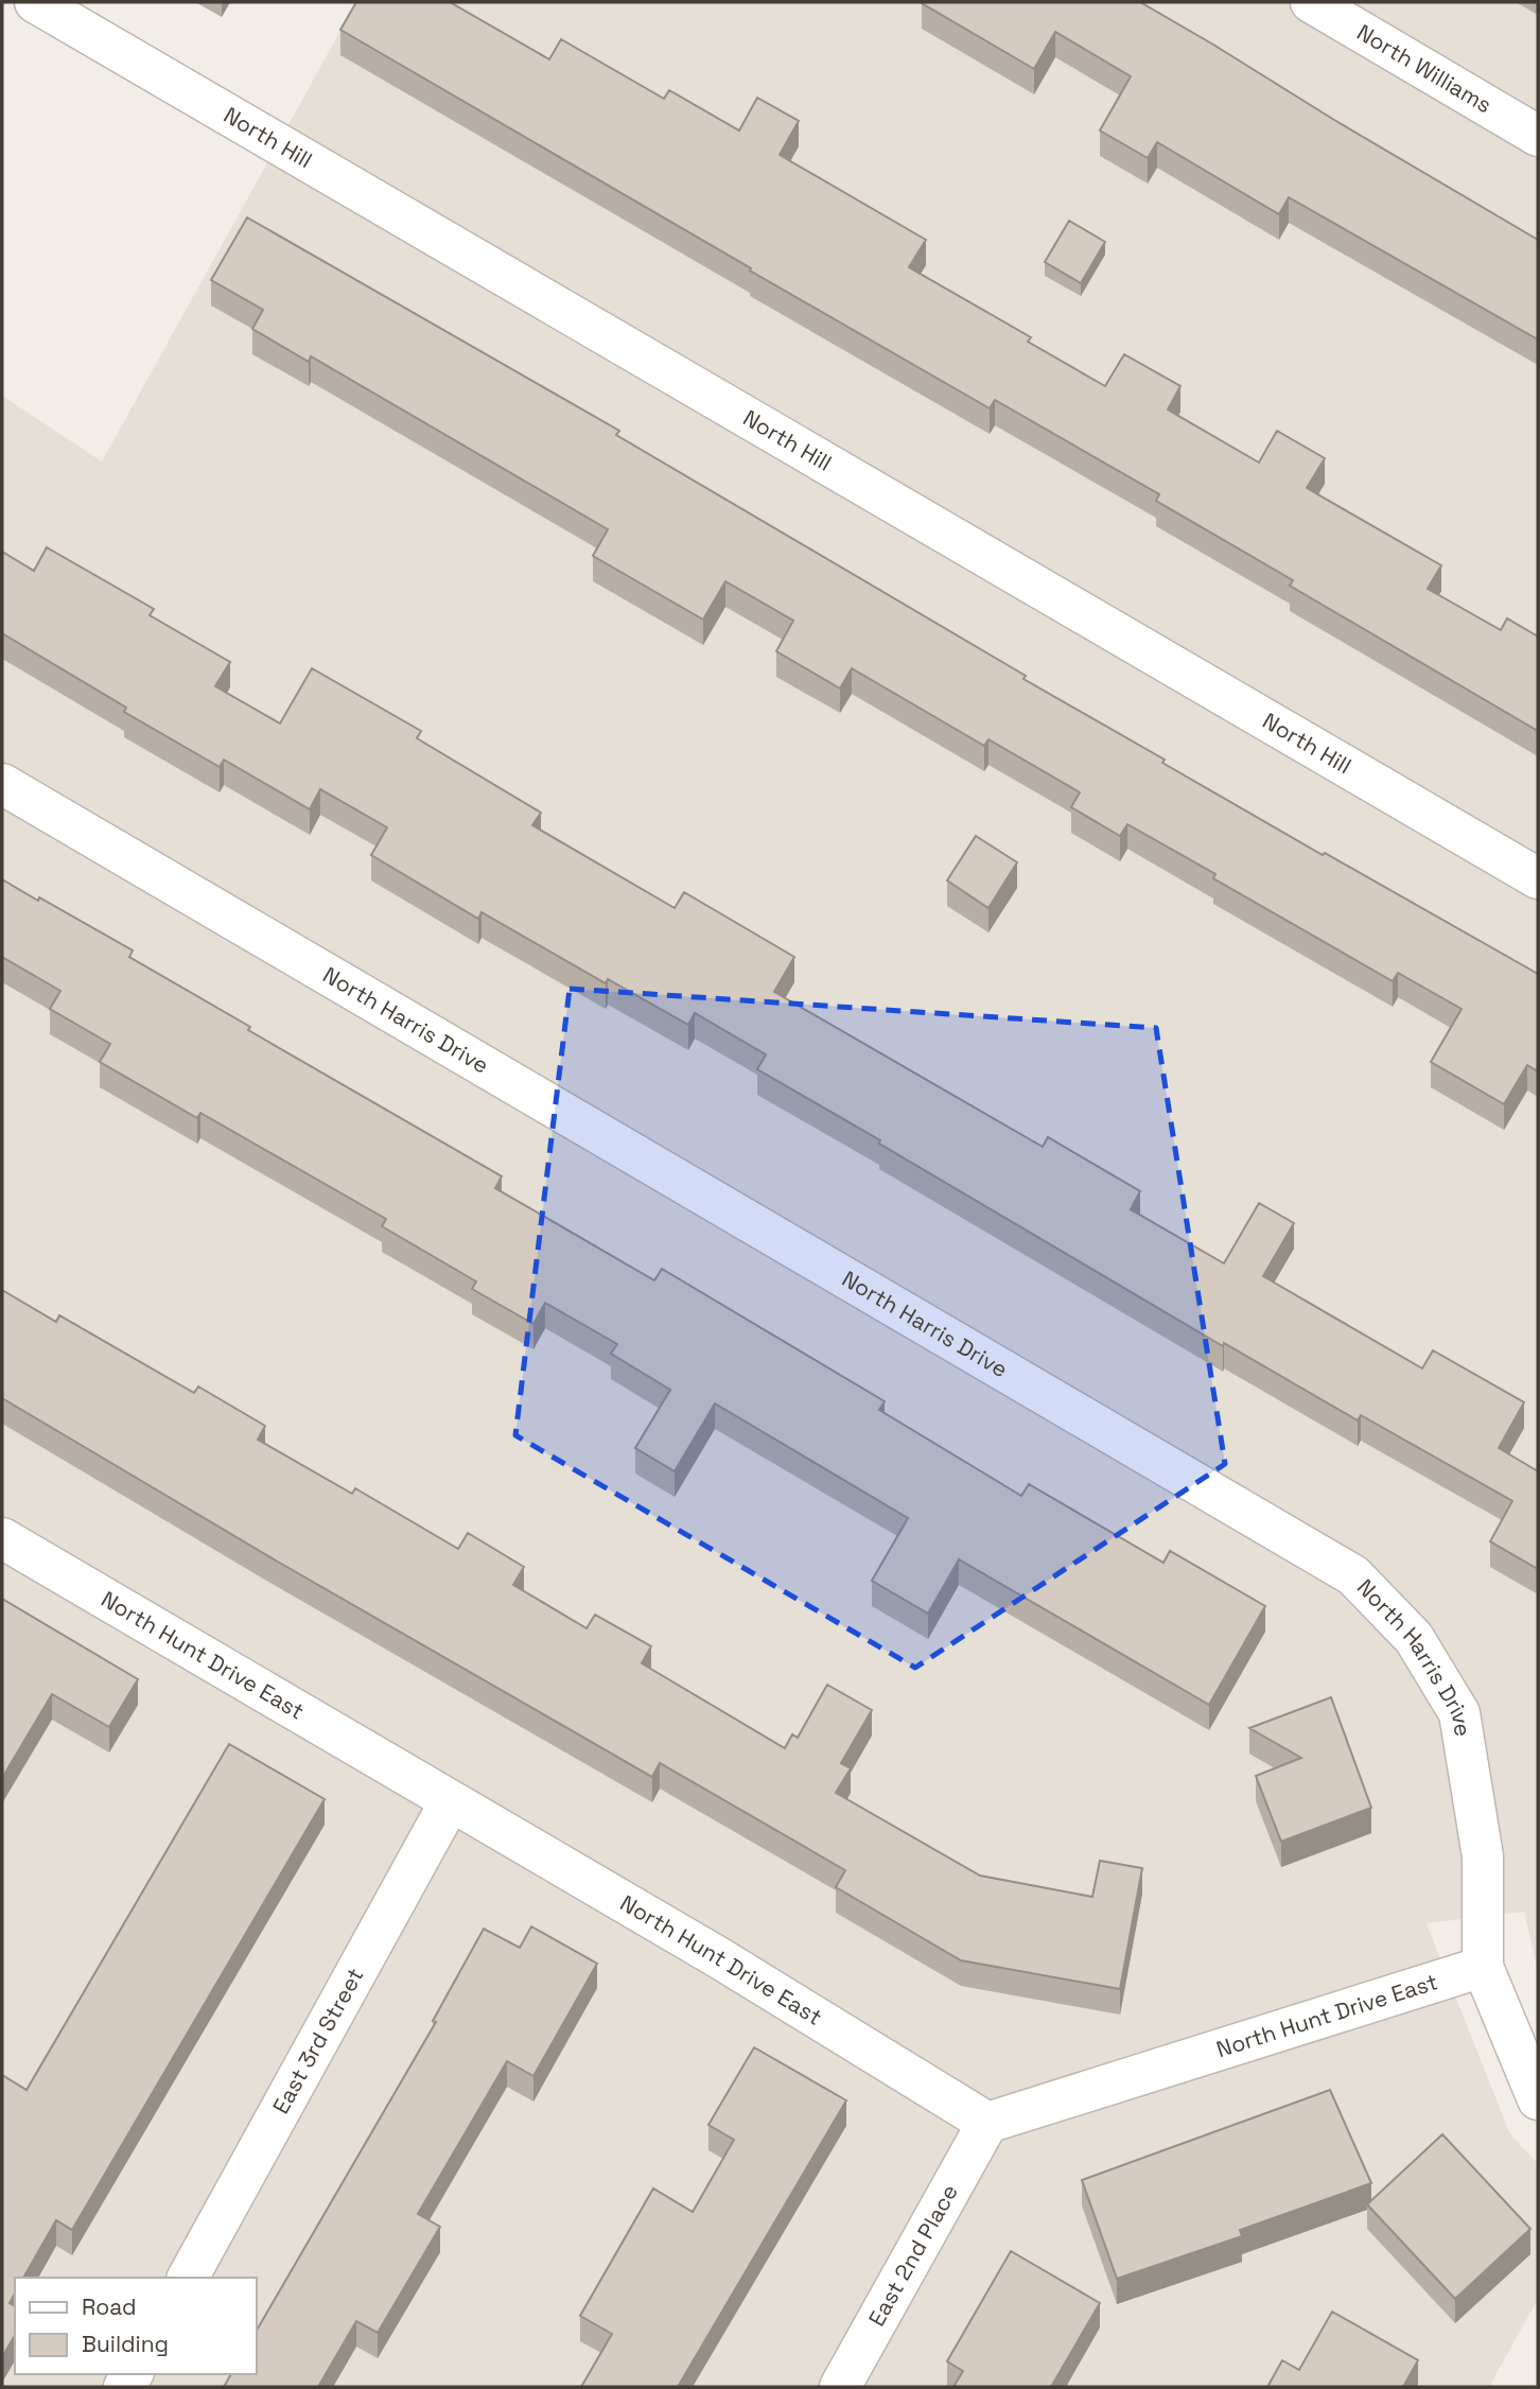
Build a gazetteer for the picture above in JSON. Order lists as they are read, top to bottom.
{
  "streets": {
    "street": [
      "North Williams",
      "North Hill",
      "North Harris Drive",
      "North Hunt Drive East",
      "East 3rd Street",
      "East 2nd Place"
    ]
  },
  "crossings": [
    ["North Harris Drive", "North Hunt Drive East"],
    ["North Hunt Drive East", "East 3rd Street"],
    ["North Hunt Drive East", "East 2nd Place"]
  ],
  "legend": ["Road", "Building"]
}
